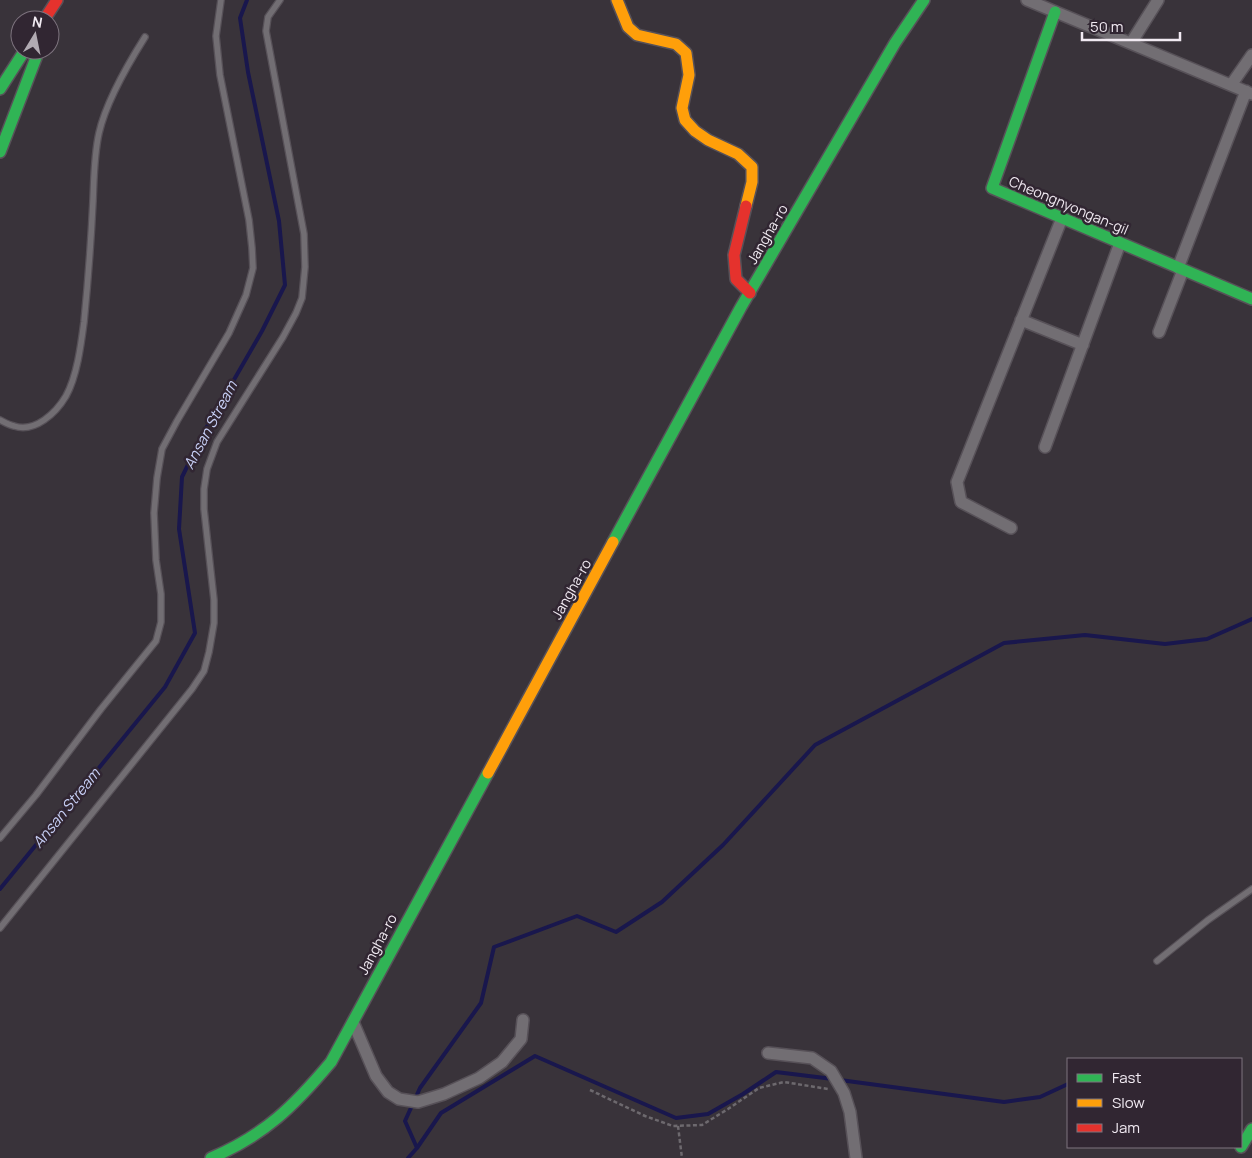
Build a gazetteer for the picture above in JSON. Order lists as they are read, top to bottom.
{
  "streets": {
    "main road": ["Cheongnyongan-gil", "Jangha-ro"]
  },
  "water": ["Ansan Stream"],
  "legend": ["Fast", "Slow", "Jam"],
  "scale_bar": "50 m",
  "north": "top"
}
